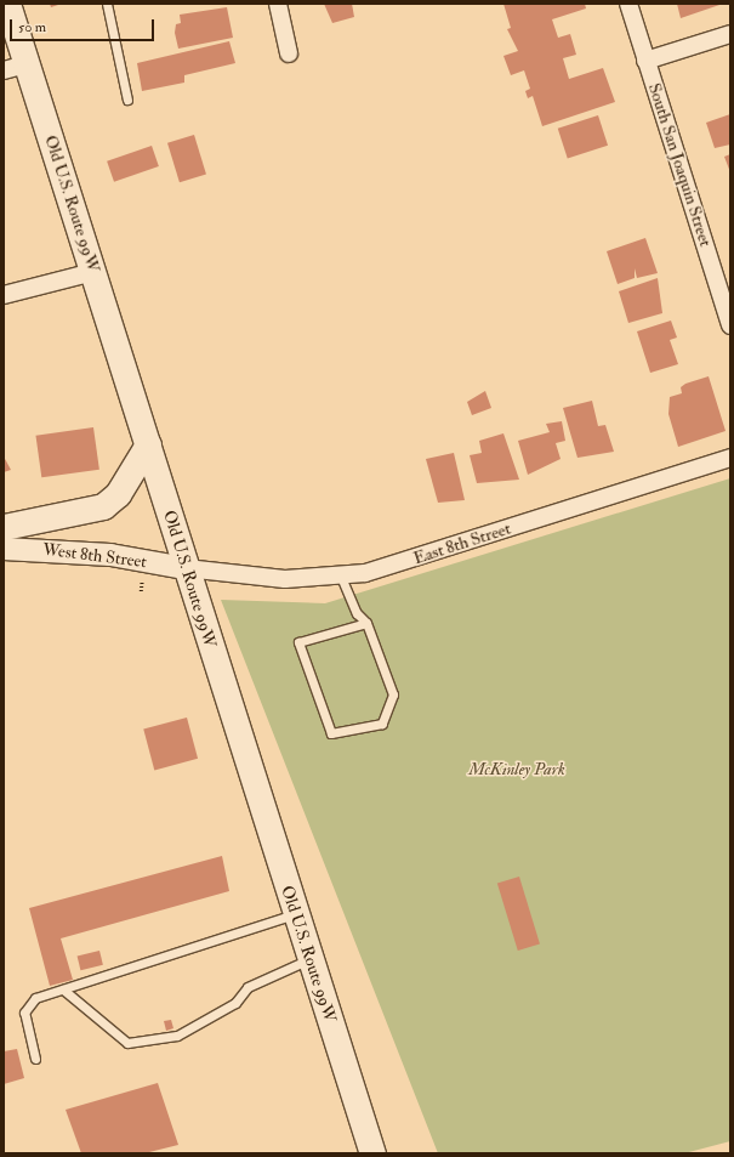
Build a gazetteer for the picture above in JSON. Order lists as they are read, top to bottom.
{
  "streets": {
    "main road": ["Old U.S. Route 99W"],
    "street": ["South San Joaquin Street", "East 8th Street", "West 8th Street"]
  },
  "crossings": [
    ["Old U.S. Route 99W", "East 8th Street"],
    ["Old U.S. Route 99W", "West 8th Street"],
    ["East 8th Street", "West 8th Street"]
  ],
  "parks": ["McKinley Park"],
  "scale_bar": "50 m"
}
